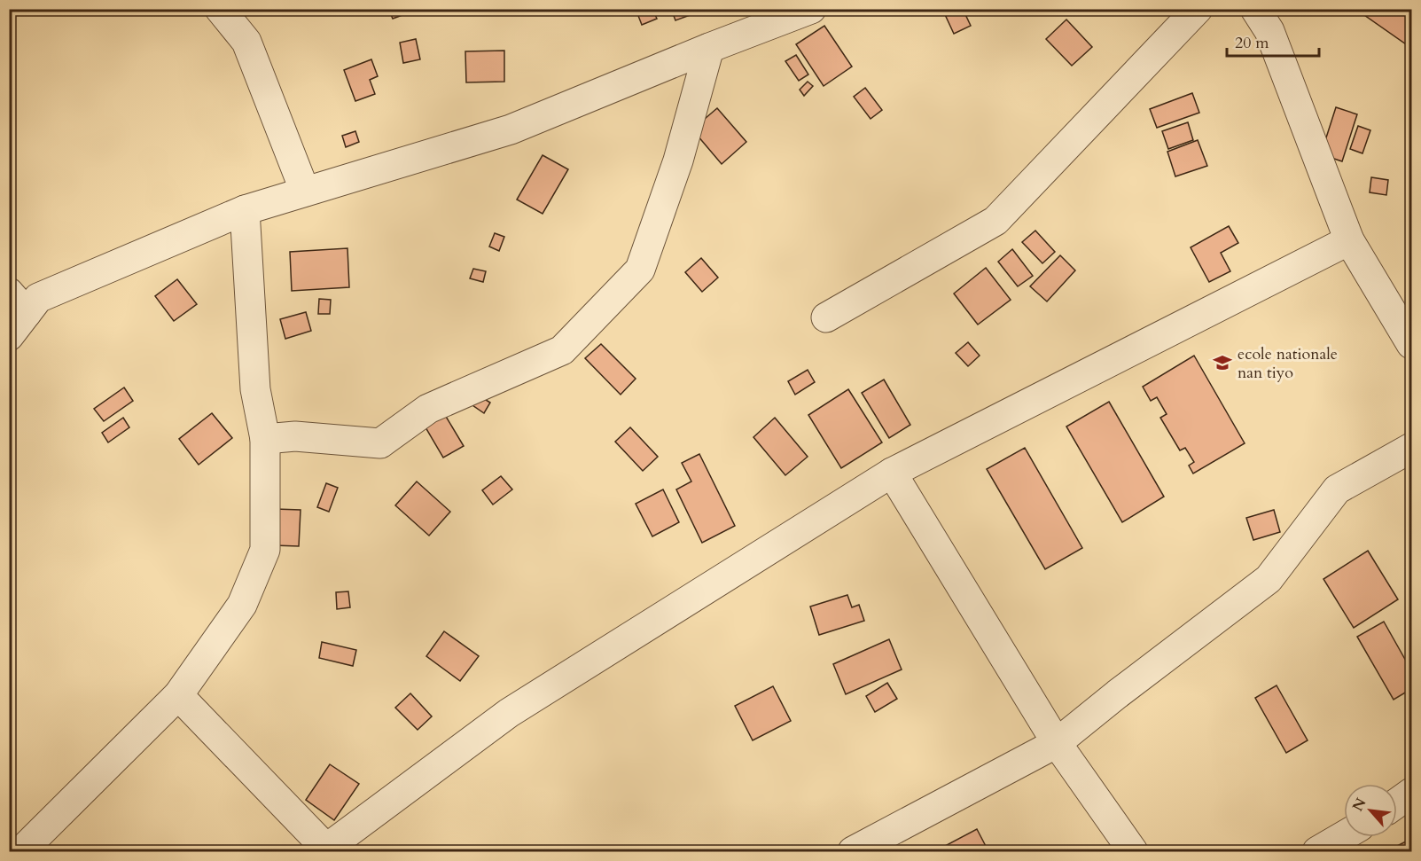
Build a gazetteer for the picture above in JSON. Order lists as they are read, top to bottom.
{
  "places": {
    "school or university": ["ecole nationale nan tiyo"]
  },
  "scale_bar": "20 m",
  "north": "top left"
}
